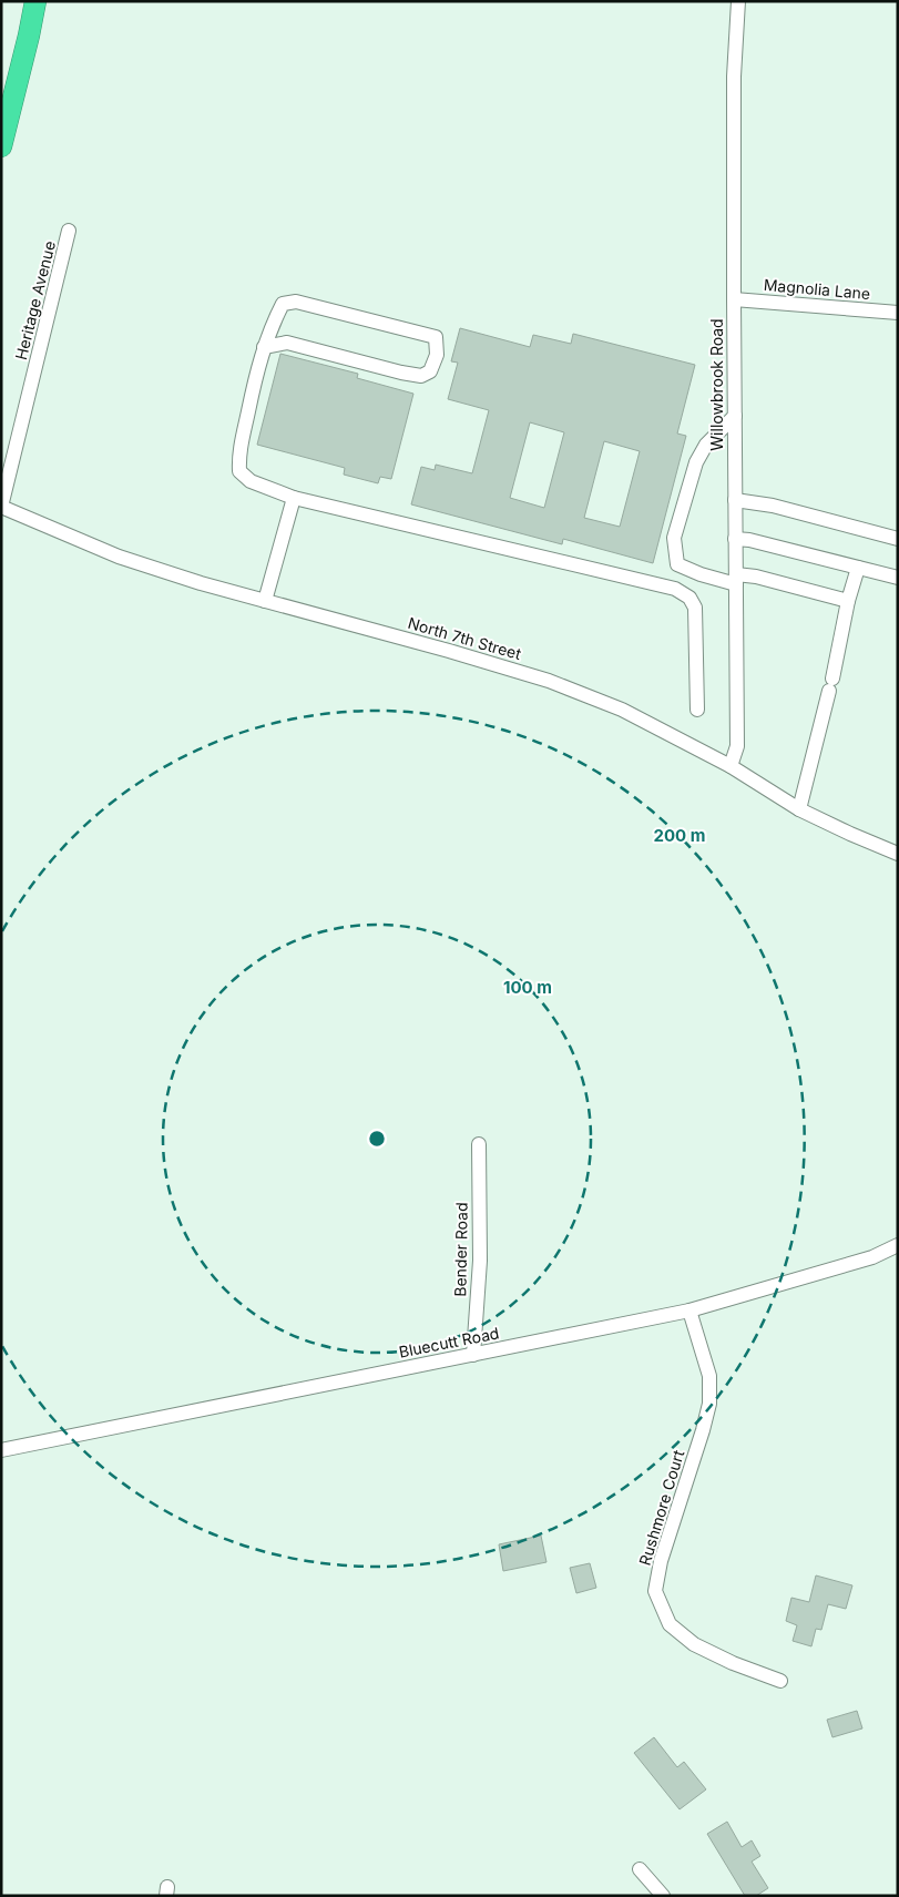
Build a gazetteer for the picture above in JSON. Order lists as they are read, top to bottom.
{
  "streets": {
    "street": [
      "Magnolia Lane",
      "Heritage Avenue",
      "Willowbrook Road",
      "North 7th Street",
      "Bender Road",
      "Bluecutt Road",
      "Rushmore Court"
    ]
  },
  "crossings": [
    ["Magnolia Lane", "Willowbrook Road"],
    ["Heritage Avenue", "North 7th Street"],
    ["Willowbrook Road", "North 7th Street"],
    ["Bender Road", "Bluecutt Road"],
    ["Bluecutt Road", "Rushmore Court"]
  ],
  "rings": ["200 m", "100 m"]
}
